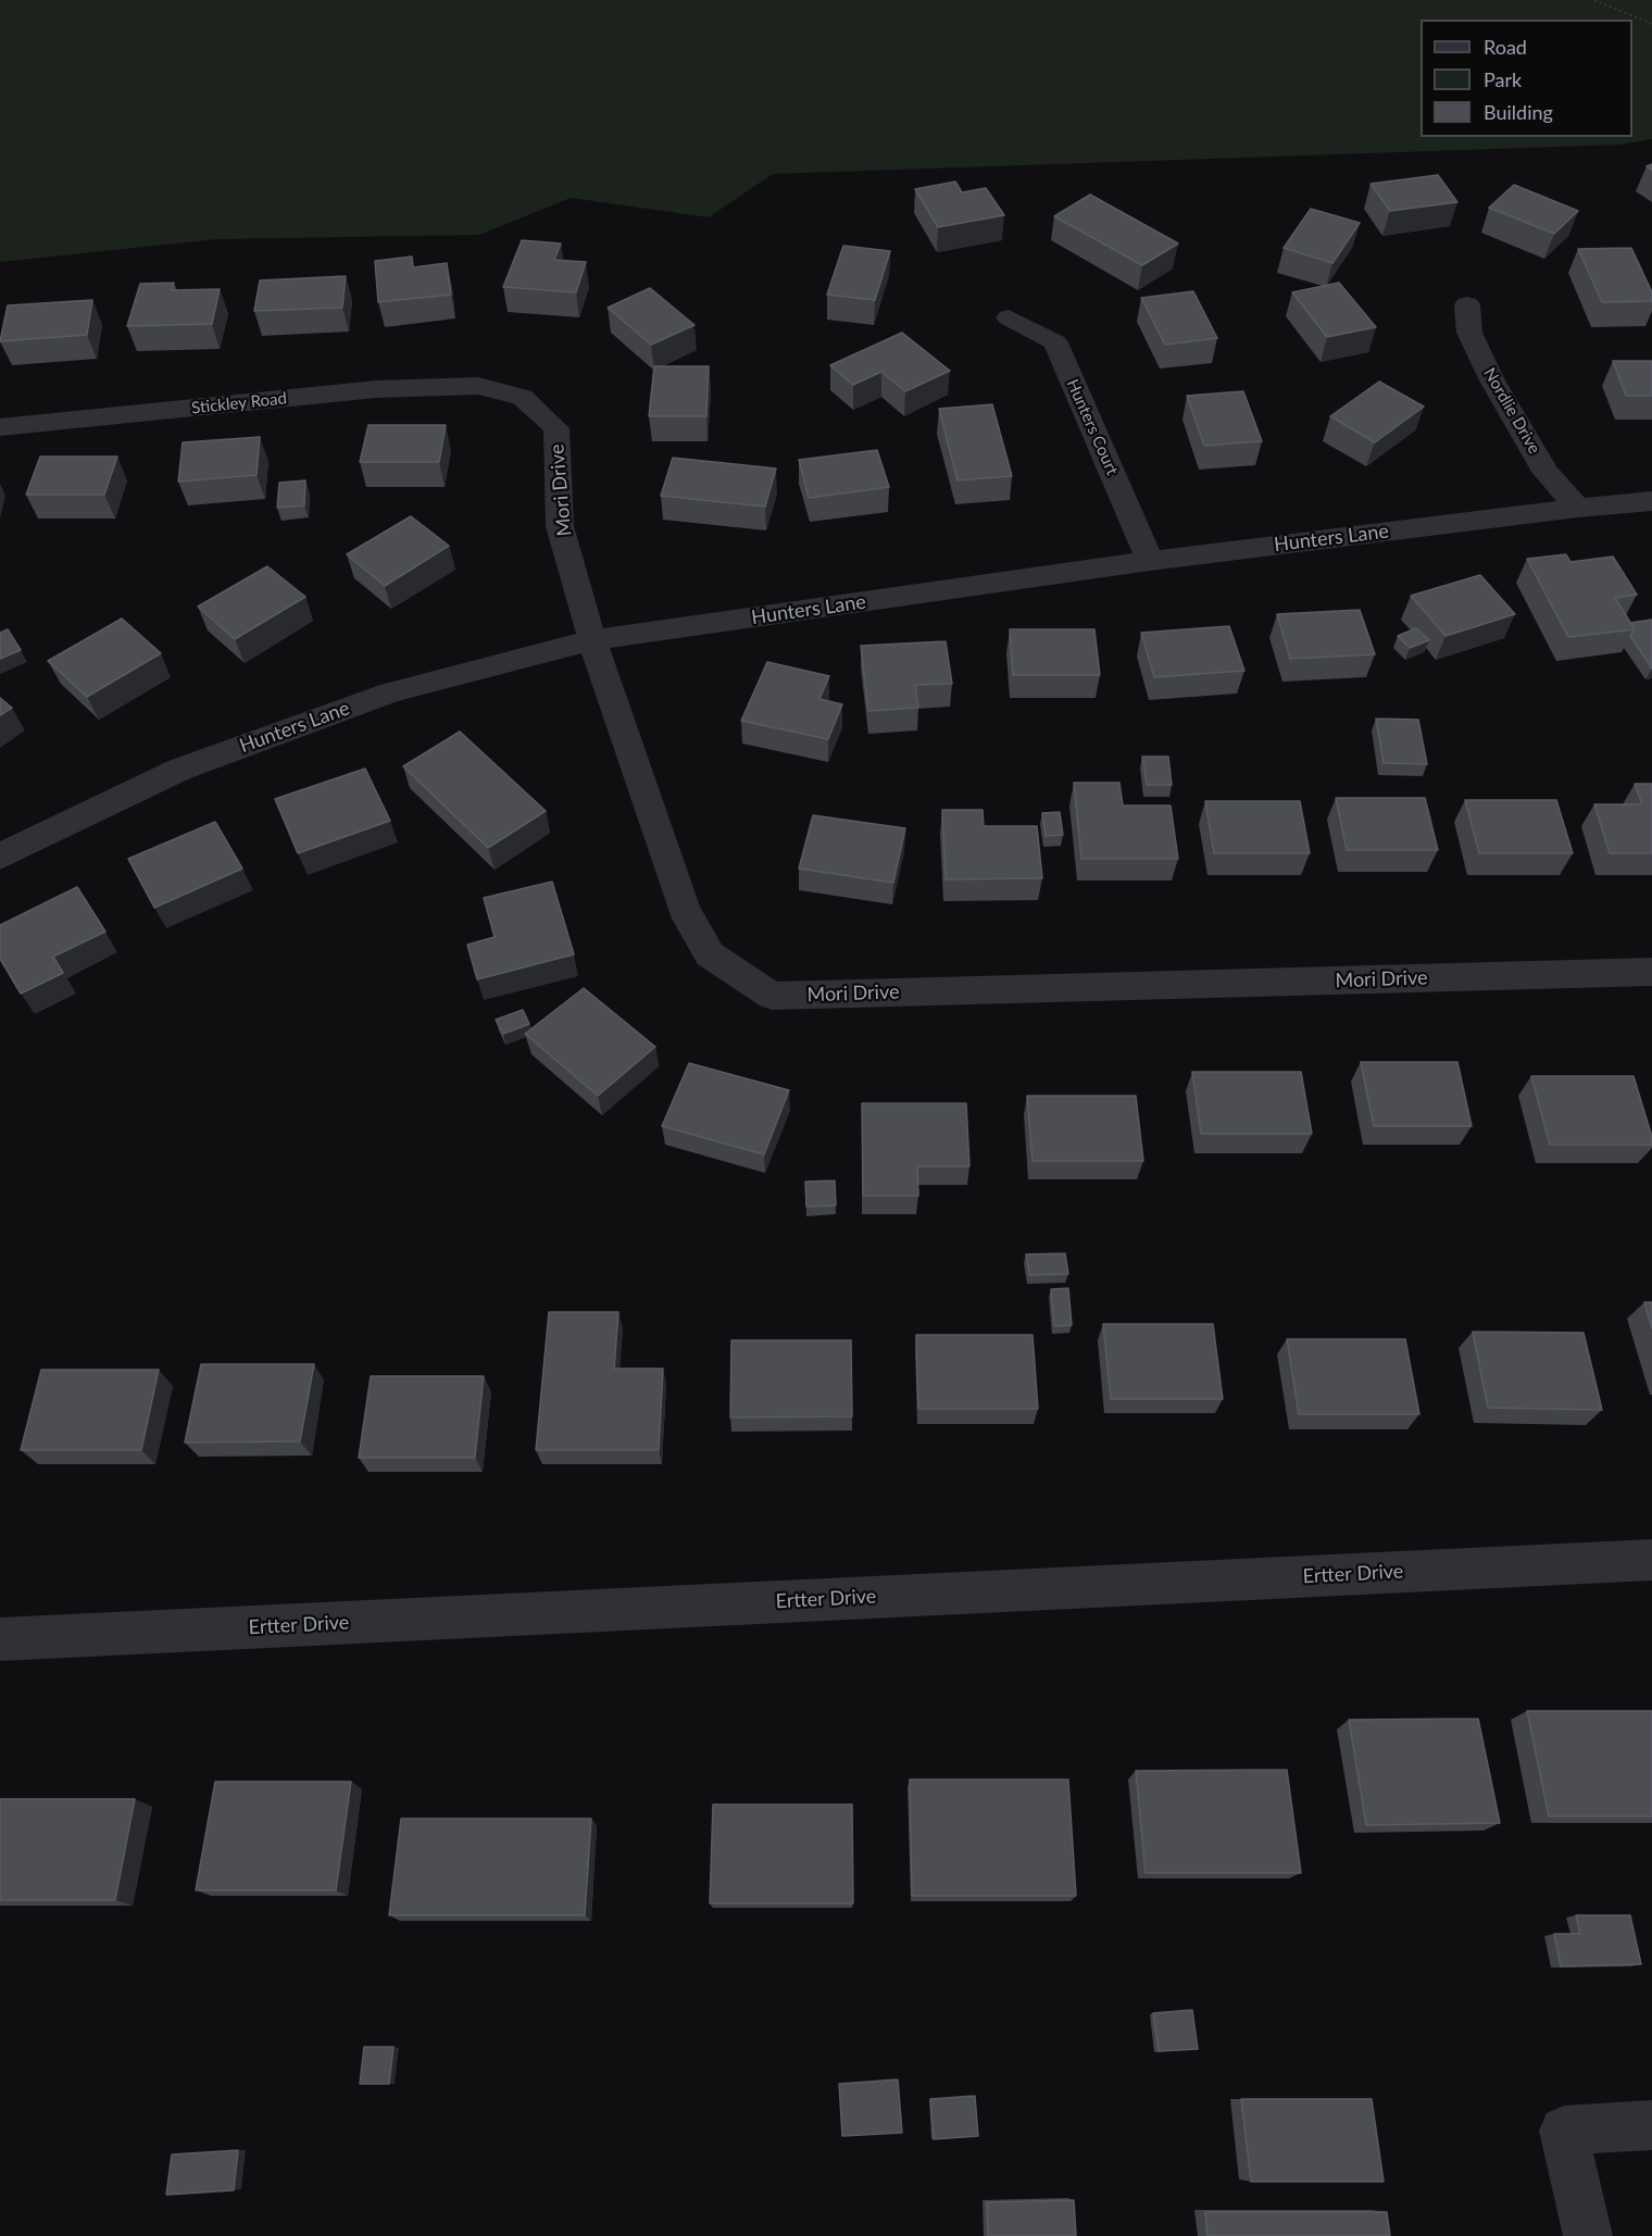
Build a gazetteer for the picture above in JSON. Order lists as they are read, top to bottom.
{
  "streets": {
    "street": [
      "Stickley Road",
      "Nordlie Drive",
      "Hunters Court",
      "Mori Drive",
      "Hunters Lane",
      "Ertter Drive"
    ]
  },
  "crossings": [
    ["Stickley Road", "Mori Drive"],
    ["Nordlie Drive", "Hunters Lane"],
    ["Hunters Court", "Hunters Lane"],
    ["Mori Drive", "Hunters Lane"]
  ],
  "legend": ["Road", "Park", "Building"]
}
